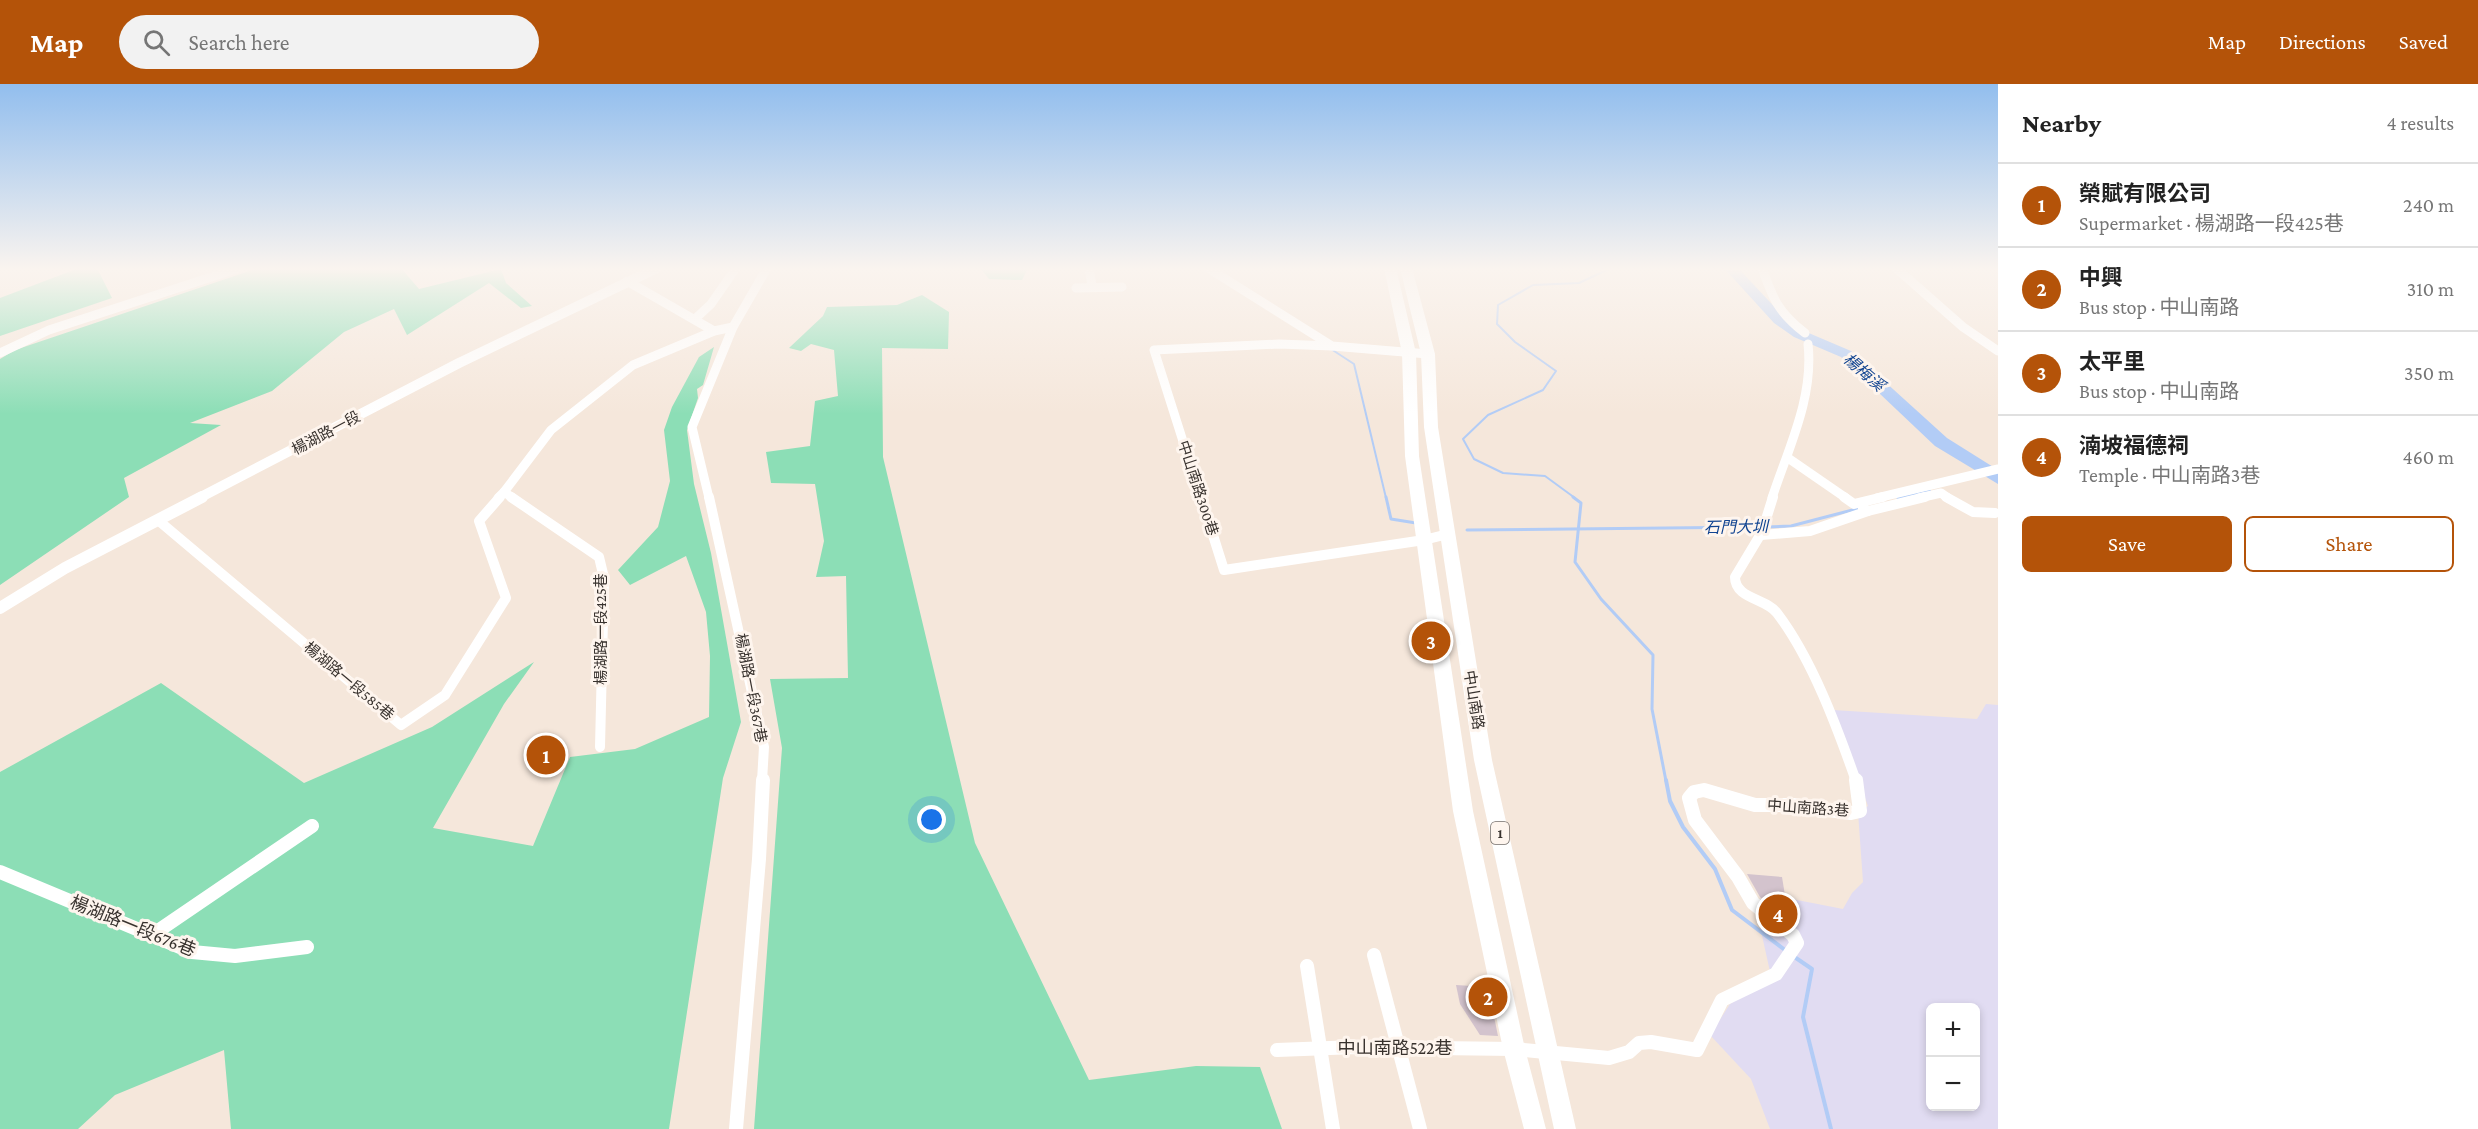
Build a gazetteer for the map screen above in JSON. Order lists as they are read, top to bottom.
{
  "streets": {
    "main road": ["中山南路", "1"],
    "street": [
      "楊湖路一段",
      "中山南路300巷",
      "楊湖路一段425巷",
      "楊湖路一段585巷",
      "楊湖路一段367巷",
      "中山南路3巷",
      "楊湖路一段676巷",
      "中山南路522巷"
    ]
  },
  "crossings": [
    ["楊湖路一段", "楊湖路一段585巷"],
    ["中山南路300巷", "中山南路"],
    ["楊湖路一段425巷", "楊湖路一段585巷"],
    ["中山南路", "中山南路522巷"],
    ["中山南路3巷", "中山南路522巷"]
  ],
  "water": ["楊梅溪", "石門大圳"],
  "page": {
    "header": "Map",
    "search": "Search here",
    "nav": ["Map", "Directions", "Saved"],
    "heading": ["Nearby", "4 results"],
    "list": [
      {
        "mark": "1",
        "name": "榮賦有限公司",
        "note": "Supermarket · 楊湖路一段425巷",
        "value": "240 m"
      },
      {
        "mark": "2",
        "name": "中興",
        "note": "Bus stop · 中山南路",
        "value": "310 m"
      },
      {
        "mark": "3",
        "name": "太平里",
        "note": "Bus stop · 中山南路",
        "value": "350 m"
      },
      {
        "mark": "4",
        "name": "湳坡福德祠",
        "note": "Temple · 中山南路3巷",
        "value": "460 m"
      }
    ],
    "buttons": ["Save", "Share"],
    "pins": [
      "3",
      "1",
      "4",
      "2"
    ],
    "map_buttons": ["+", "−"]
  }
}
